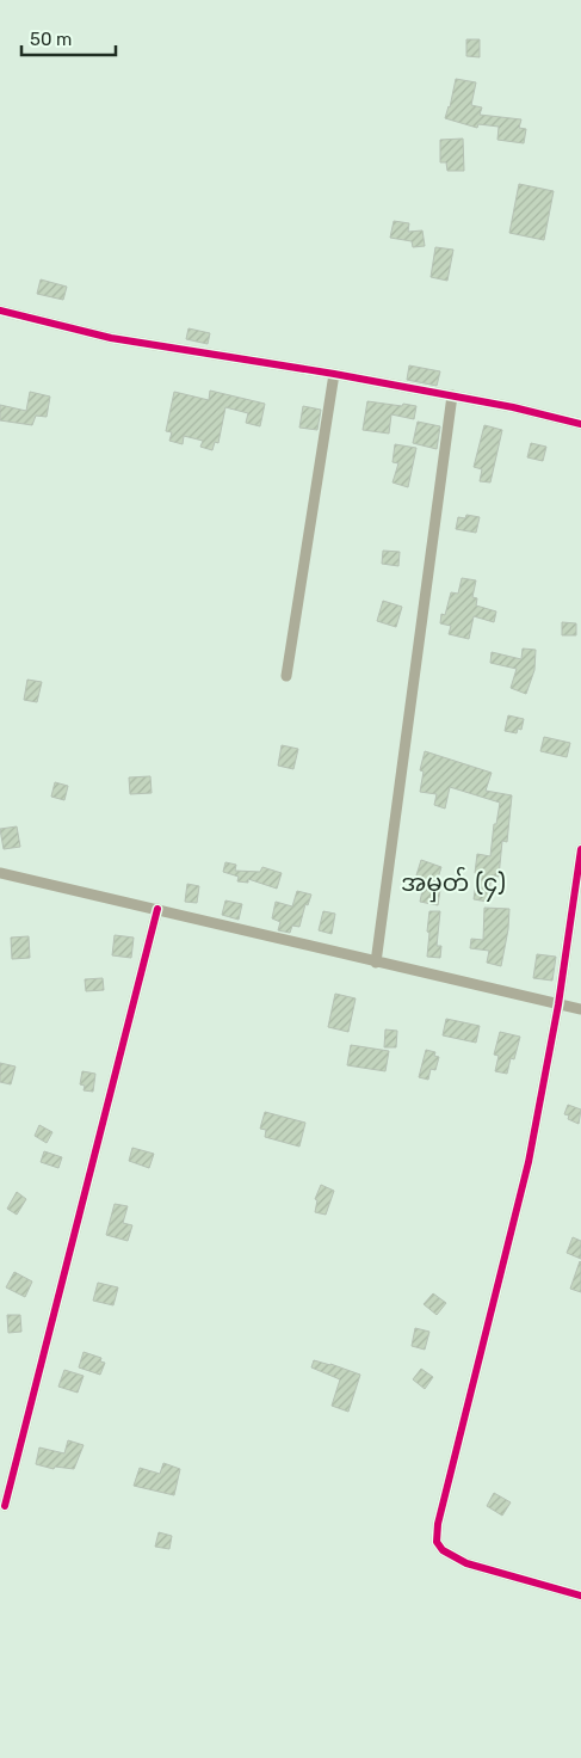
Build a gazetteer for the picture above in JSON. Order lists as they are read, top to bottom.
{
  "districts": ["အမှတ် (၄)"],
  "scale_bar": "50 m"
}
